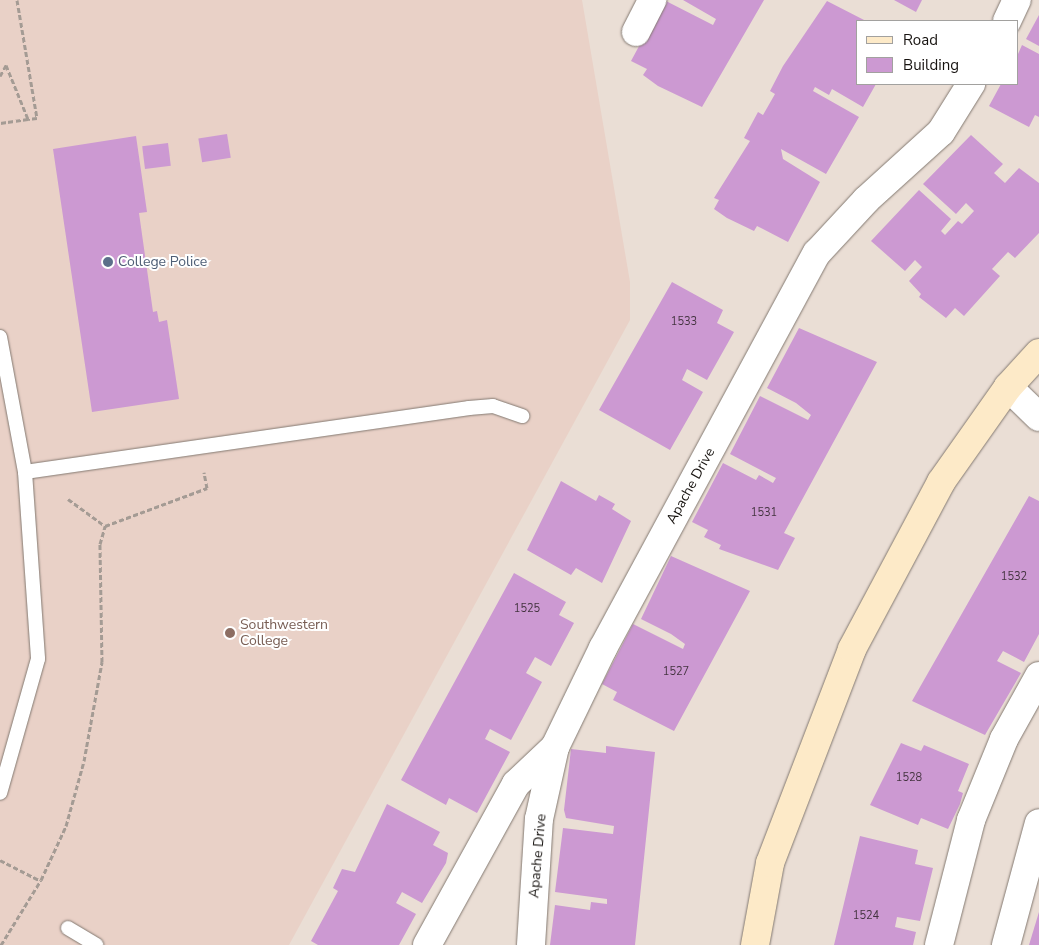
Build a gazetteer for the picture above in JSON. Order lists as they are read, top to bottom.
{
  "streets": {
    "street": ["Apache Drive"]
  },
  "places": ["College Police", "Southwestern College"],
  "house_numbers": [
    "1533",
    "1531",
    "1532",
    "1525",
    "1527",
    "1528",
    "1524"
  ],
  "legend": ["Road", "Building"]
}
